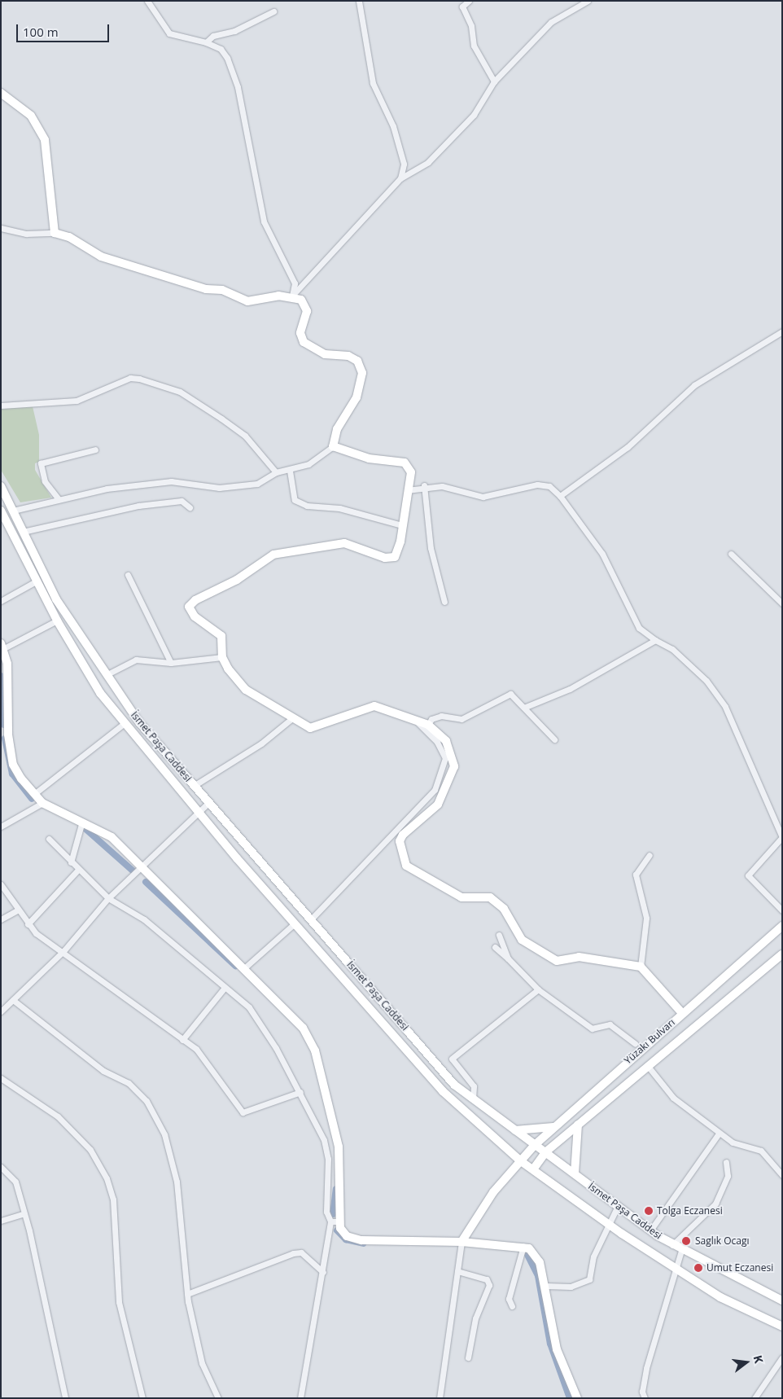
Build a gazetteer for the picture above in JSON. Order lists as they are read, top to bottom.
{
  "streets": {
    "main road": ["İsmet Paşa Caddesi", "Yüzakı Bulvarı"]
  },
  "crossings": [
    ["İsmet Paşa Caddesi", "Yüzakı Bulvarı"]
  ],
  "places": ["Tolga Eczanesi", "Saglık Ocagı", "Umut Eczanesi"],
  "scale_bar": "100 m",
  "north": "right"
}
